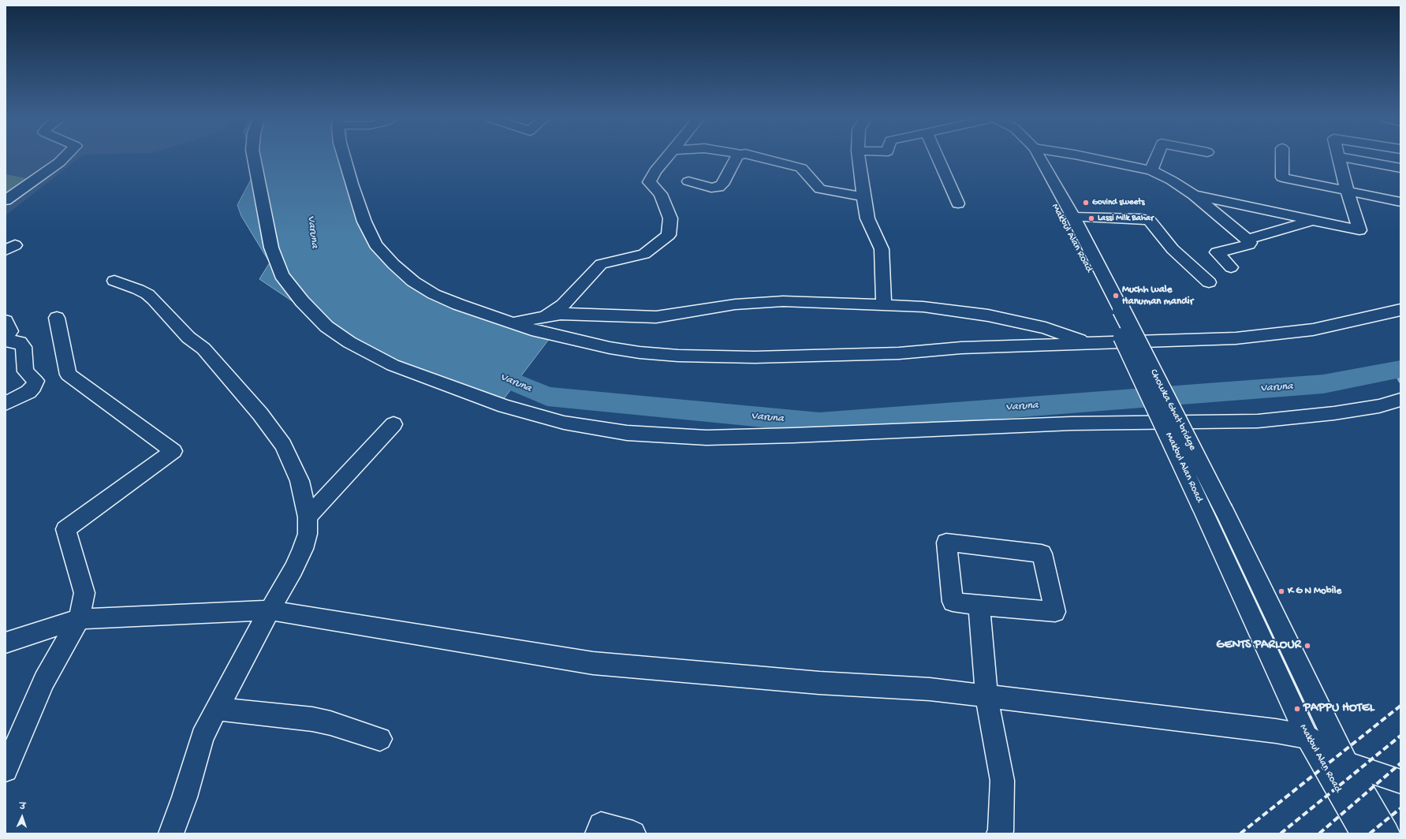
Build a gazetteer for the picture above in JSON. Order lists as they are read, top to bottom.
{
  "streets": {
    "main road": ["Makbul Alan Road", "Chowka Ghat bridge"]
  },
  "crossings": [
    ["Makbul Alan Road", "Chowka Ghat bridge"]
  ],
  "water": ["Varuna"],
  "places": [
    "Govind sweets",
    "Lassi Milk Bahar",
    "Muchh wale Hanuman mandir",
    "K G N Mobile",
    "GENTS PARLOUR",
    "PAPPU HOTEL"
  ],
  "north": "top"
}
